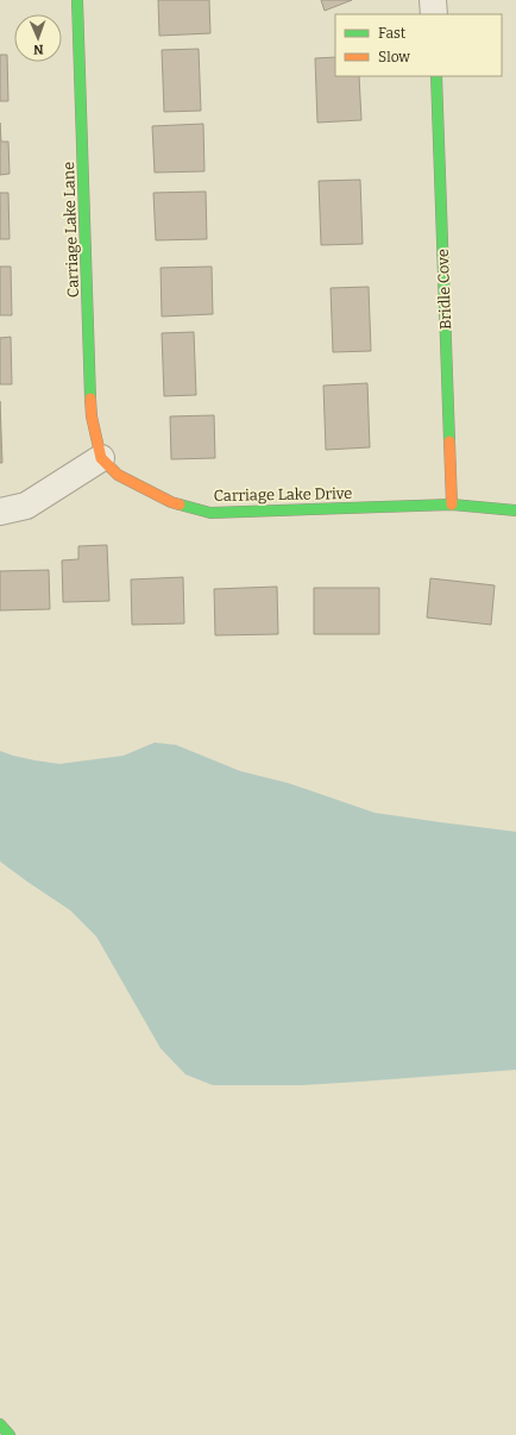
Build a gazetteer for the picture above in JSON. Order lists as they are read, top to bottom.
{
  "streets": {
    "main road": ["Carriage Lake Lane", "Bridle Cove", "Carriage Lake Drive"]
  },
  "crossings": [
    ["Carriage Lake Lane", "Carriage Lake Drive"],
    ["Bridle Cove", "Carriage Lake Drive"]
  ],
  "legend": ["Fast", "Slow"],
  "north": "bottom"
}
